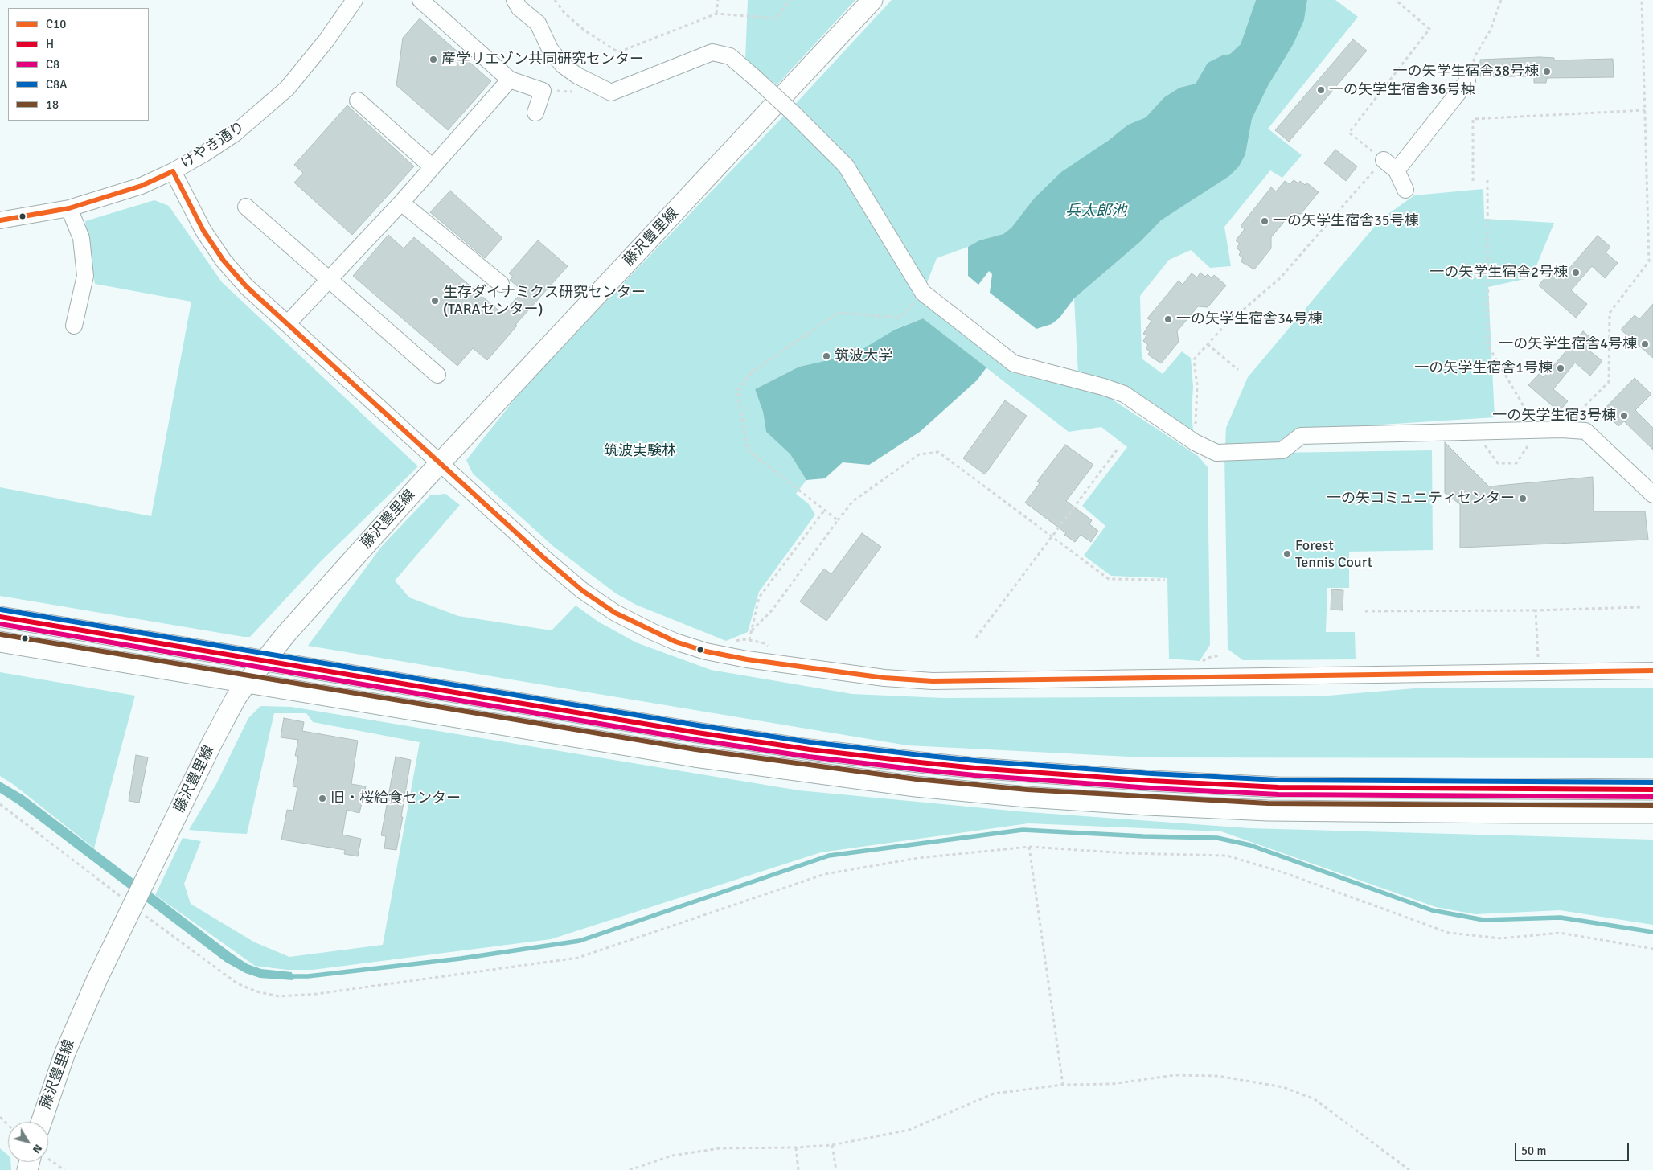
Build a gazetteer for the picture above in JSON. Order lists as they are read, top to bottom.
{
  "streets": {
    "main road": ["藤沢豊里線"],
    "street": ["けやき通り"]
  },
  "water": ["兵太郎池"],
  "parks": ["筑波実験林"],
  "places": [
    "産学リエゾン共同研究センター",
    "一の矢学生宿舎38号棟",
    "一の矢学生宿舎36号棟",
    "一の矢学生宿舎35号棟",
    "一の矢学生宿舎2号棟",
    "生存ダイナミクス研究センター (TARAセンター)",
    "一の矢学生宿舎34号棟",
    "一の矢学生宿舎4号棟",
    "筑波大学",
    "一の矢学生宿舎1号棟",
    "一の矢学生宿3号棟",
    "一の矢コミュニティセンター",
    "Forest Tennis Court",
    "旧・桜給食センター"
  ],
  "lines": [
    "transit line C10",
    "transit line C8A",
    "transit line H",
    "transit line C8",
    "transit line 18"
  ],
  "legend": [
    "C10",
    "H",
    "C8",
    "C8A",
    "18"
  ],
  "scale_bar": "50 m",
  "north": "bottom right"
}
